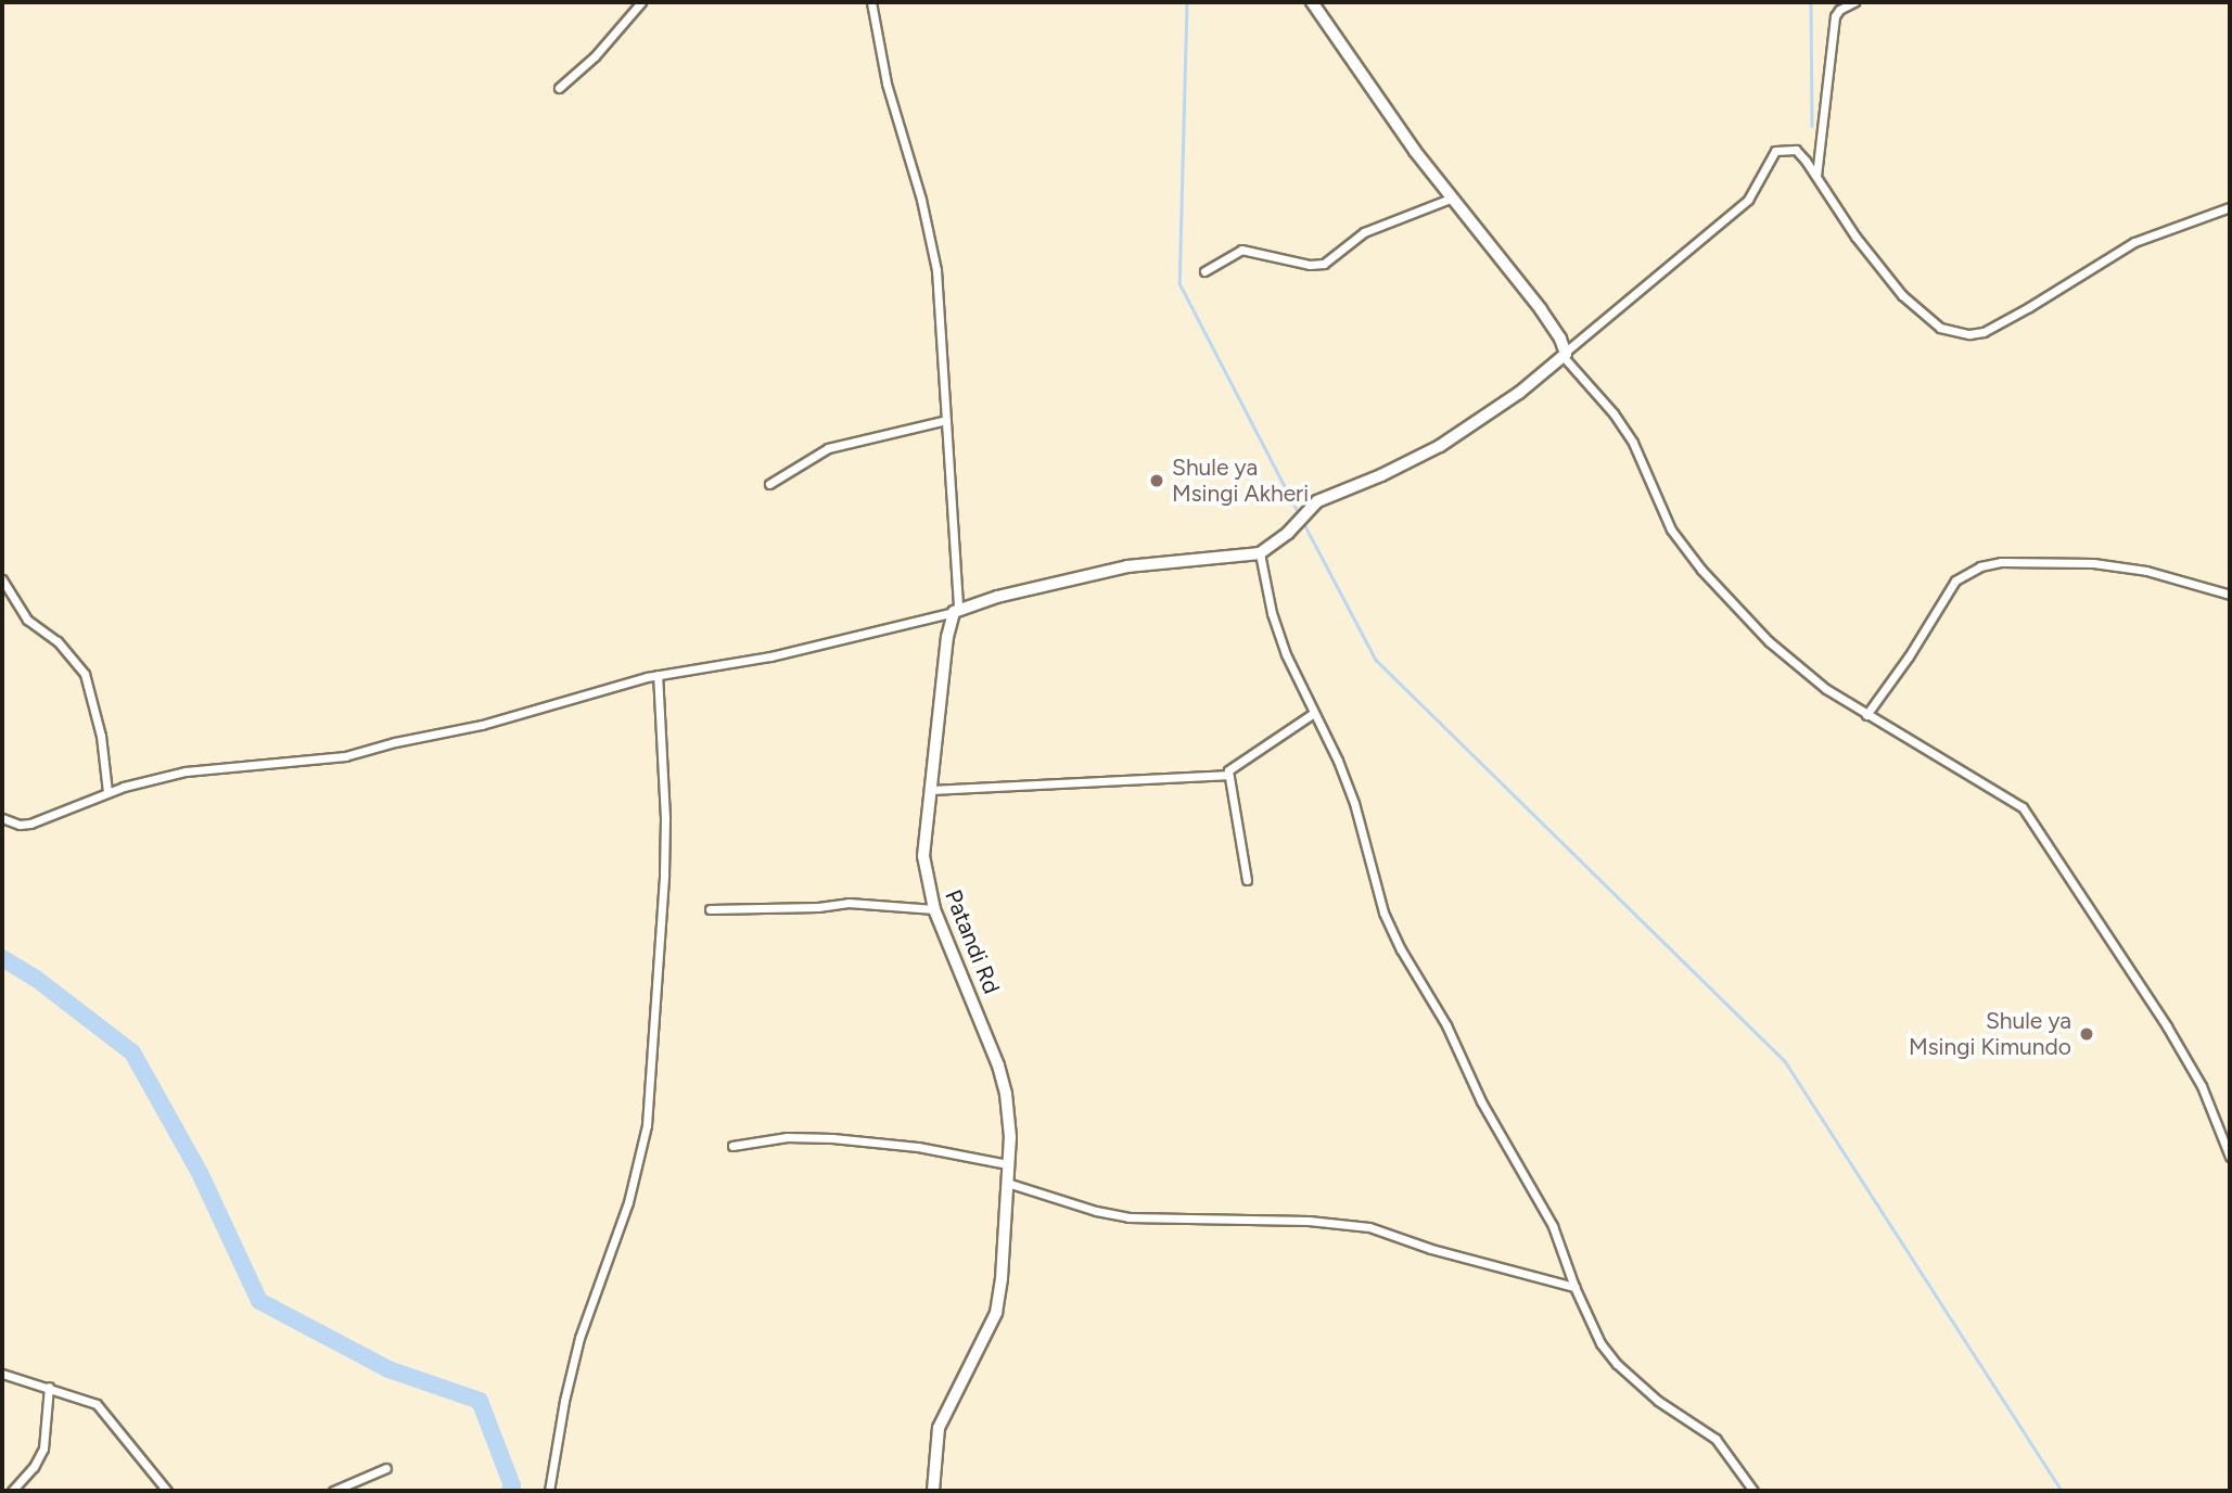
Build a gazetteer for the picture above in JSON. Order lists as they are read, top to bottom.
{
  "streets": {
    "street": ["Patandi Rd"]
  },
  "places": ["Shule ya Msingi Akheri", "Shule ya Msingi Kimundo"]
}
